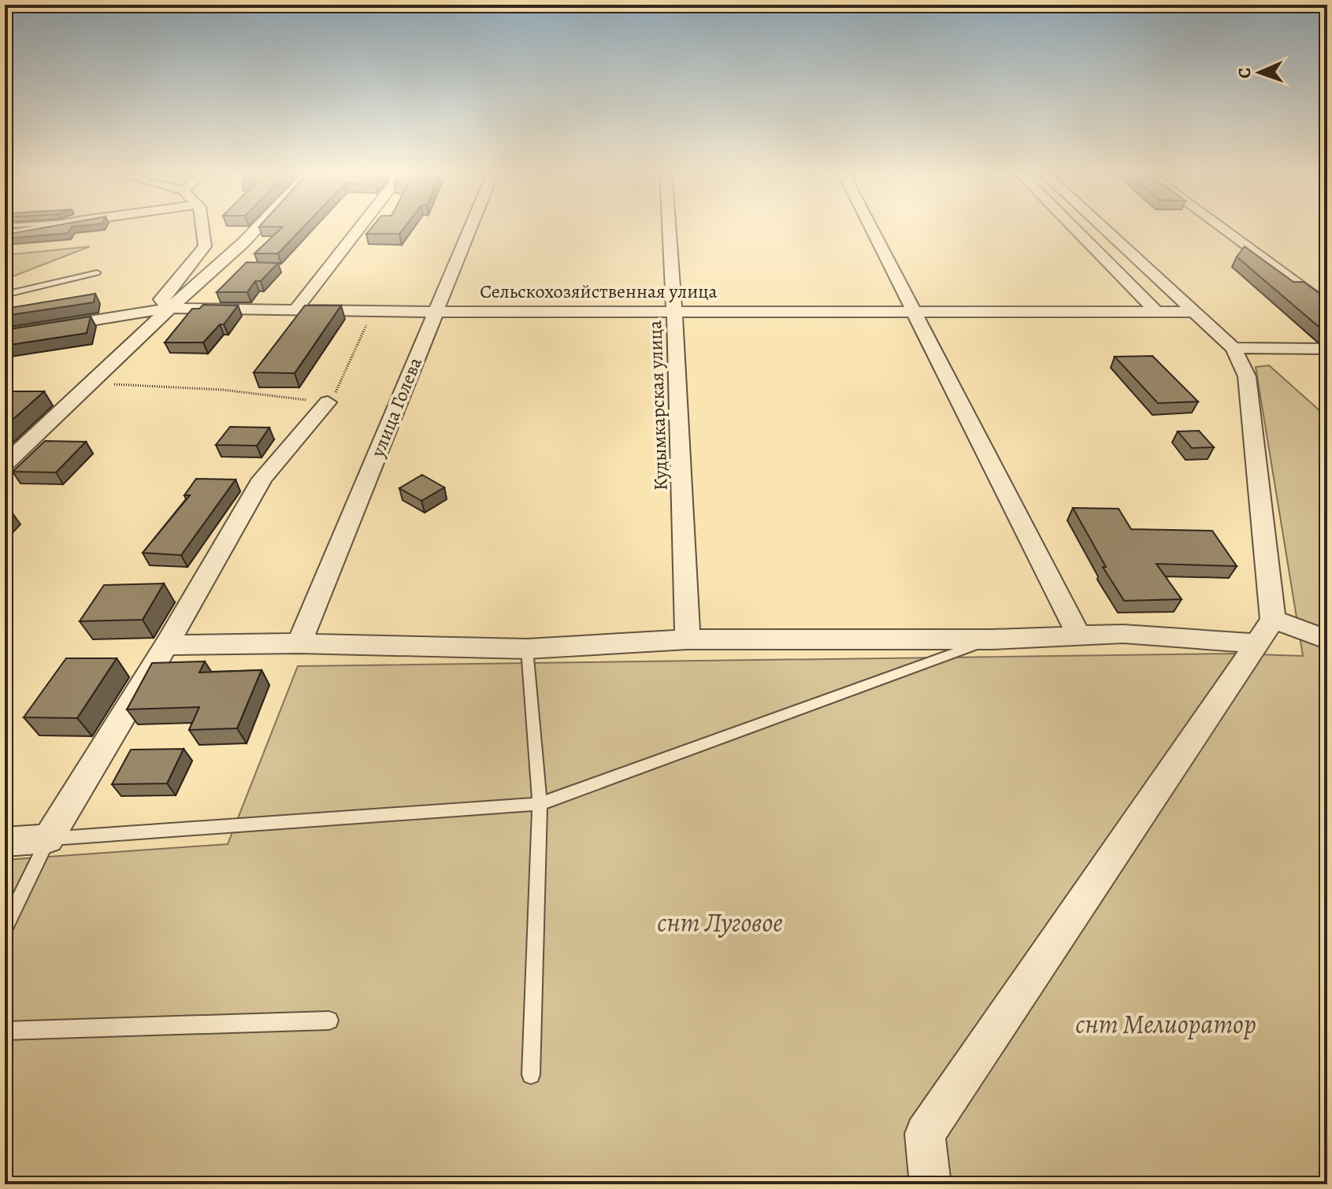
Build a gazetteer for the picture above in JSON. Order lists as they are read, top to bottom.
{
  "streets": {
    "street": ["Сельскохозяйственная улица", "Кудымкарская улица", "улица Голева"]
  },
  "crossings": [
    ["Сельскохозяйственная улица", "Кудымкарская улица"],
    ["Сельскохозяйственная улица", "улица Голева"]
  ],
  "parks": ["снт Луговое", "снт Мелиоратор"],
  "north": "left"
}
